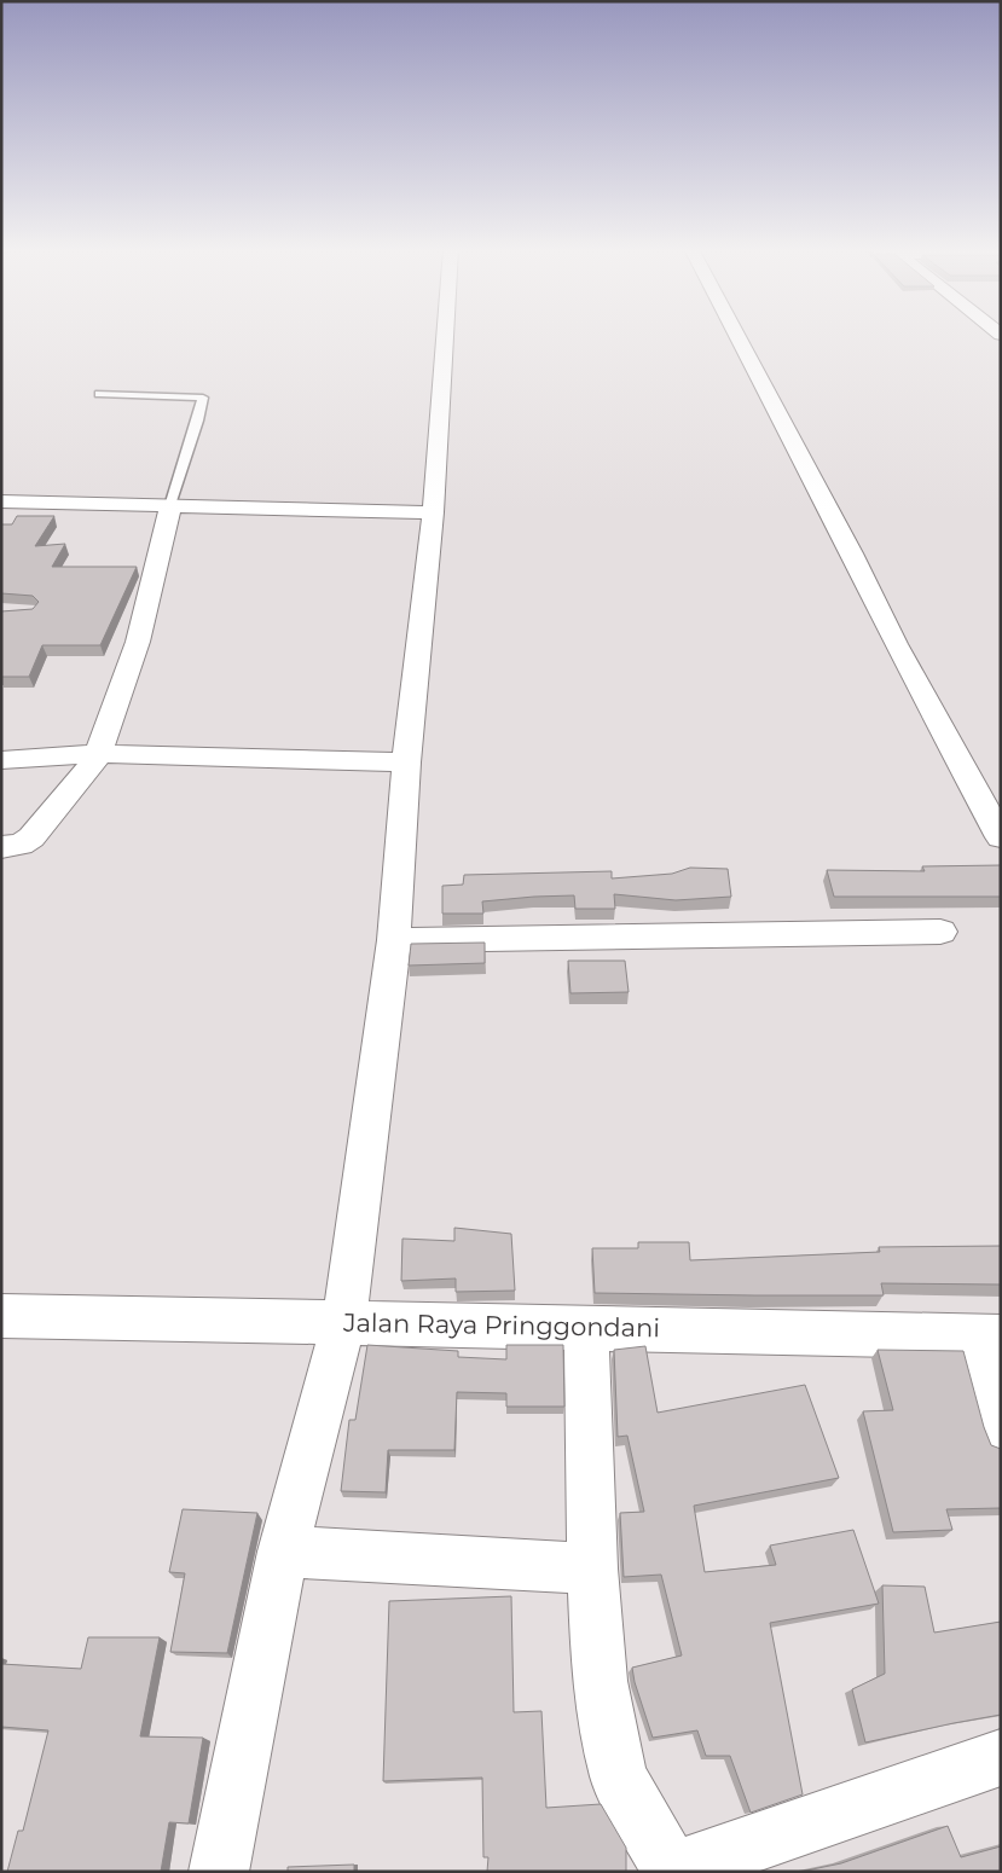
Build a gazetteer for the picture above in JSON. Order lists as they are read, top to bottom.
{
  "streets": {
    "street": ["Jalan Raya Pringgondani"]
  }
}
